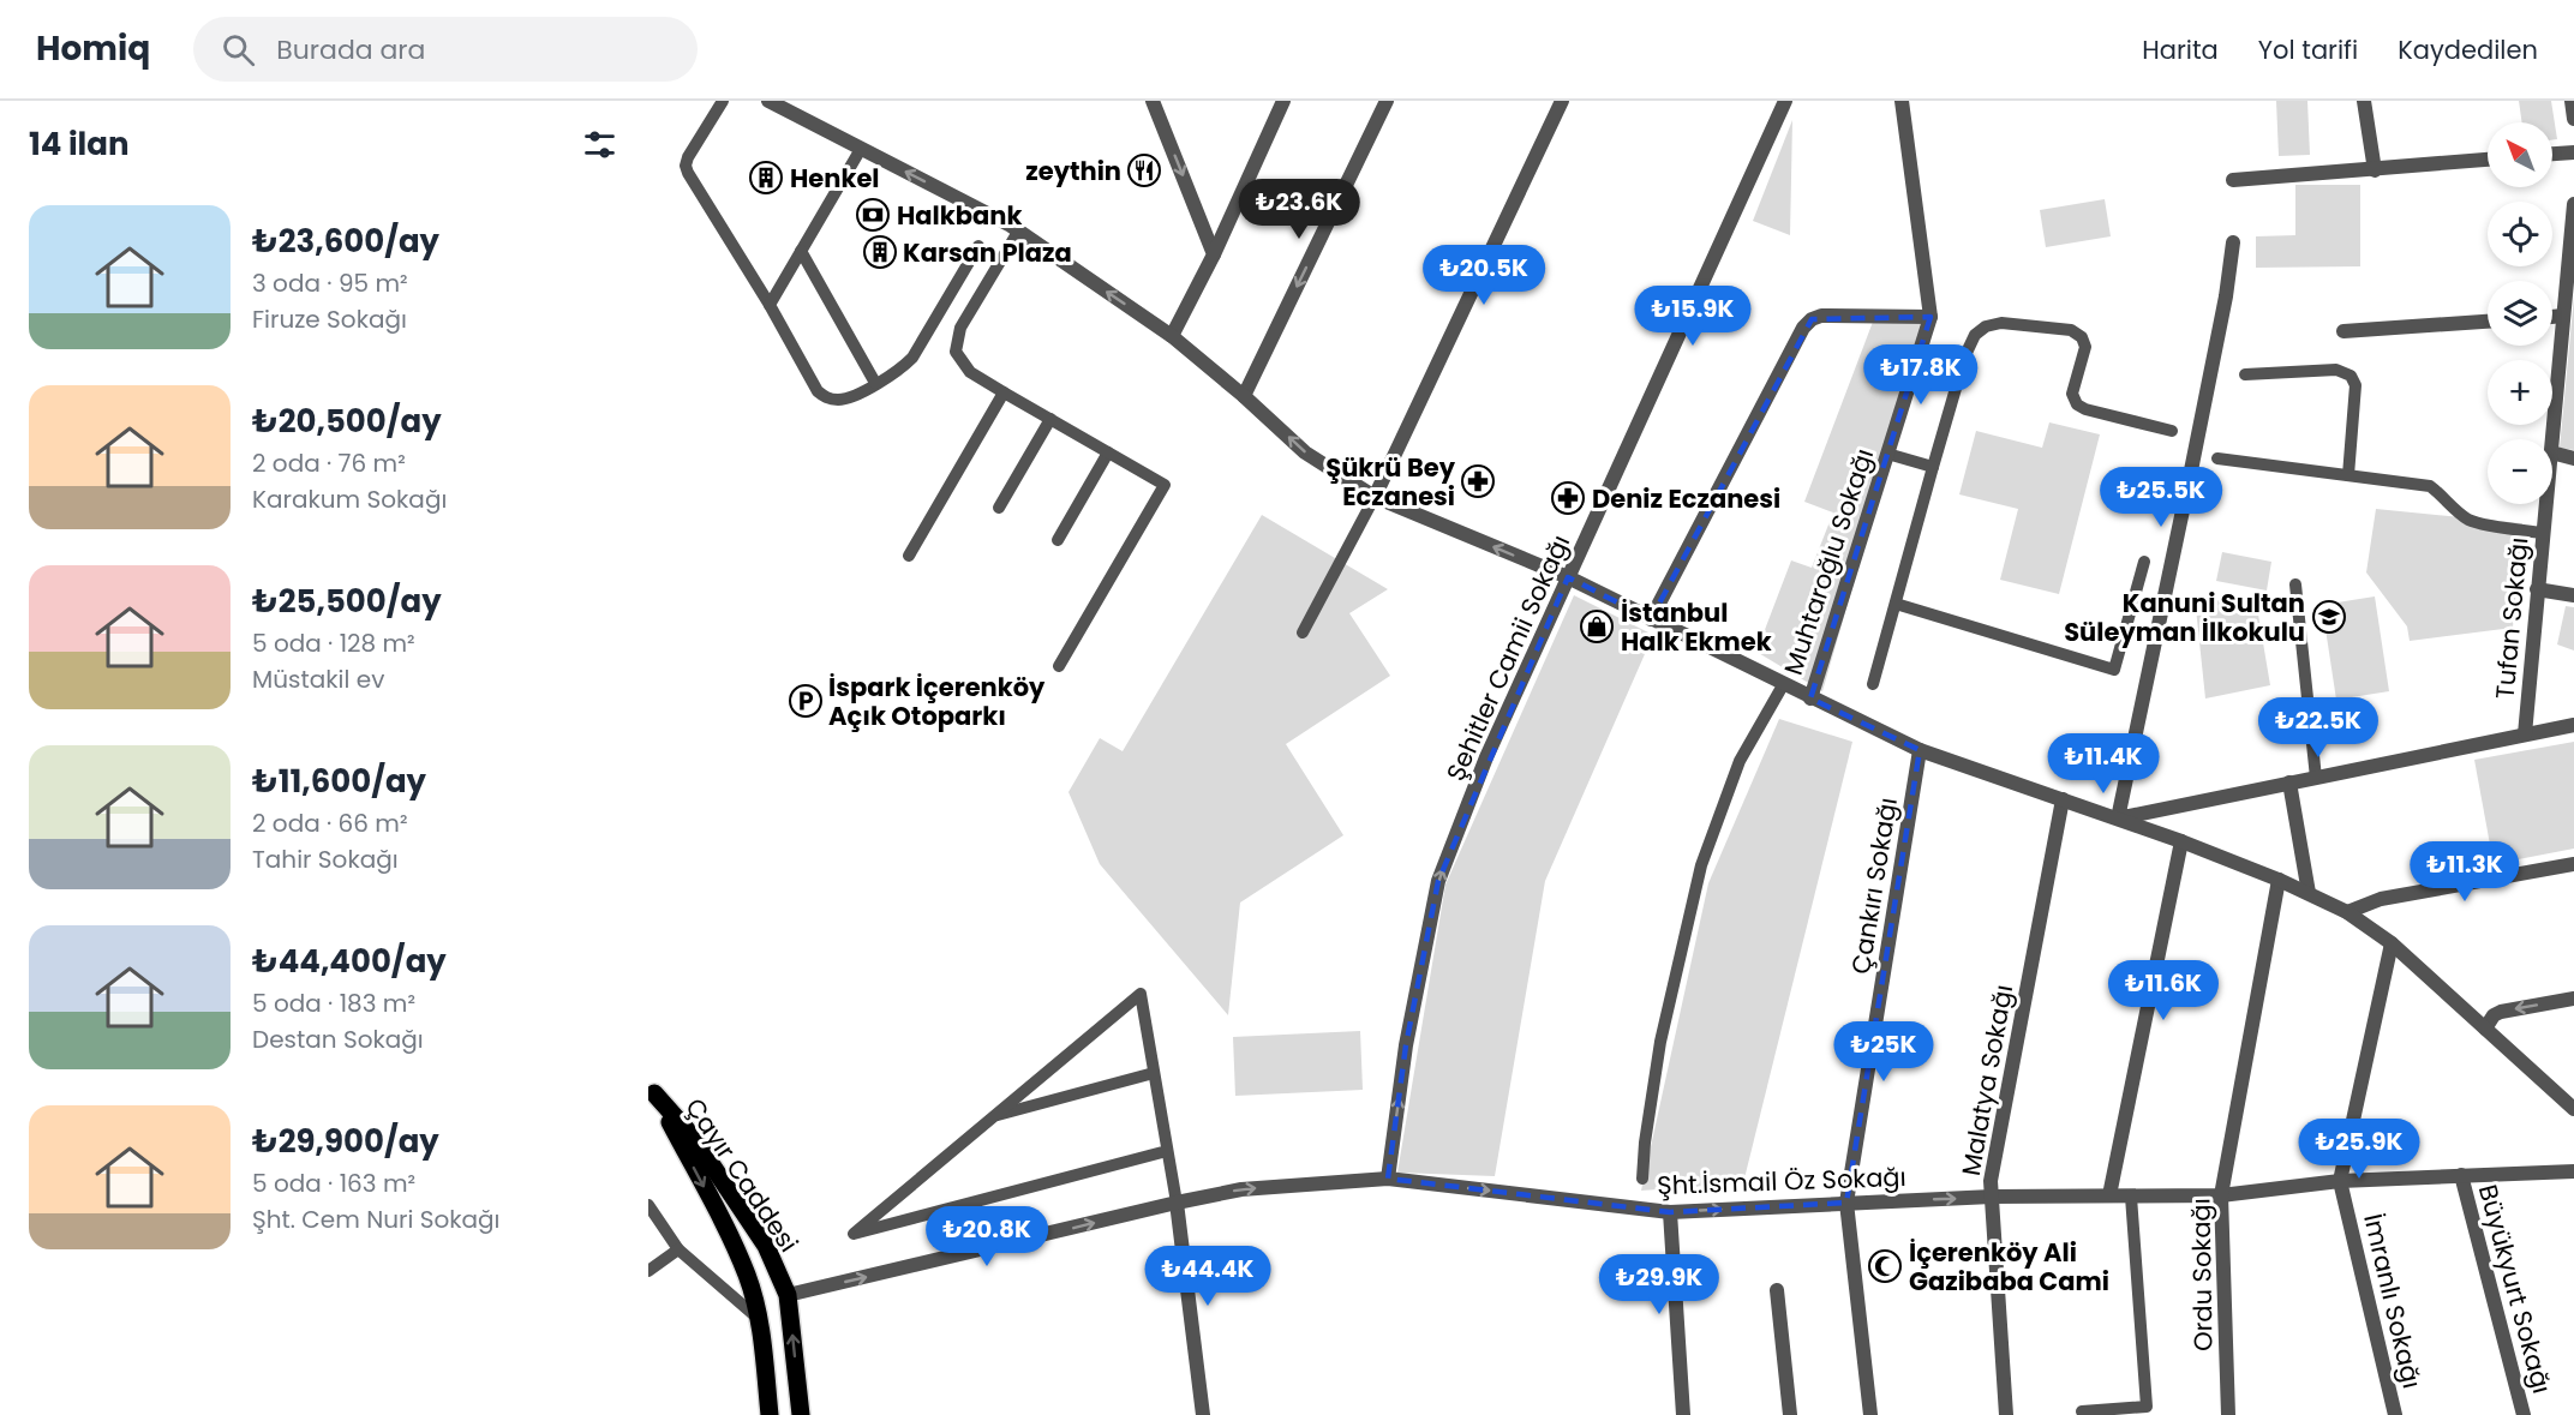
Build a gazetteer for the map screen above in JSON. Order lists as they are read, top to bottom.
{
  "streets": {
    "main road": ["Çayır Caddesi"],
    "street": [
      "Muhtaroğlu Sokağı",
      "Tufan Sokağı",
      "Şehitler Camii Sokağı",
      "Çankırı Sokağı",
      "Malatya Sokağı",
      "Şht.İsmail Öz Sokağı",
      "Ordu Sokağı",
      "Büyükyurt Sokağı",
      "İmranlı Sokağı"
    ]
  },
  "crossings": [
    ["Şehitler Camii Sokağı", "Şht.İsmail Öz Sokağı"],
    ["Çankırı Sokağı", "Şht.İsmail Öz Sokağı"],
    ["Malatya Sokağı", "Şht.İsmail Öz Sokağı"],
    ["Çayır Caddesi", "Şht.İsmail Öz Sokağı"],
    ["Şht.İsmail Öz Sokağı", "Ordu Sokağı"],
    ["Şht.İsmail Öz Sokağı", "Büyükyurt Sokağı"],
    ["Şht.İsmail Öz Sokağı", "İmranlı Sokağı"]
  ],
  "one_way": ["Şehitler Camii Sokağı", "Şht.İsmail Öz Sokağı"],
  "places": {
    "restaurant": ["zeythin"],
    "building": ["Henkel", "Karsan Plaza"],
    "bank": ["Halkbank"],
    "pharmacy": ["Şükrü Bey Eczanesi", "Deniz Eczanesi"],
    "school or university": ["Kanuni Sultan Süleyman İlkokulu"],
    "shop": ["İstanbul Halk Ekmek"],
    "parking": ["İspark İçerenköy Açık Otoparkı"],
    "mosque": ["İçerenköy Ali Gazibaba Cami"]
  },
  "north": "top left",
  "page": {
    "header": "Homiq",
    "search": "Burada ara",
    "nav": ["Harita", "Yol tarifi", "Kaydedilen"],
    "heading": "14 ilan",
    "map_buttons": ["+", "−"],
    "price": [
      "₺23.6K",
      "₺20.5K",
      "₺15.9K",
      "₺17.8K",
      "₺25.5K",
      "₺22.5K",
      "₺11.4K",
      "₺11.3K",
      "₺11.6K",
      "₺25K",
      "₺25.9K",
      "₺20.8K",
      "₺44.4K",
      "₺29.9K"
    ],
    "list": [
      {
        "name": "₺23,600/ay",
        "note": "3 oda · 95 m² · Firuze Sokağı"
      },
      {
        "name": "₺20,500/ay",
        "note": "2 oda · 76 m² · Karakum Sokağı"
      },
      {
        "name": "₺25,500/ay",
        "note": "5 oda · 128 m² · Müstakil ev"
      },
      {
        "name": "₺11,600/ay",
        "note": "2 oda · 66 m² · Tahir Sokağı"
      },
      {
        "name": "₺44,400/ay",
        "note": "5 oda · 183 m² · Destan Sokağı"
      },
      {
        "name": "₺29,900/ay",
        "note": "5 oda · 163 m² · Şht. Cem Nuri Sokağı"
      }
    ]
  }
}
